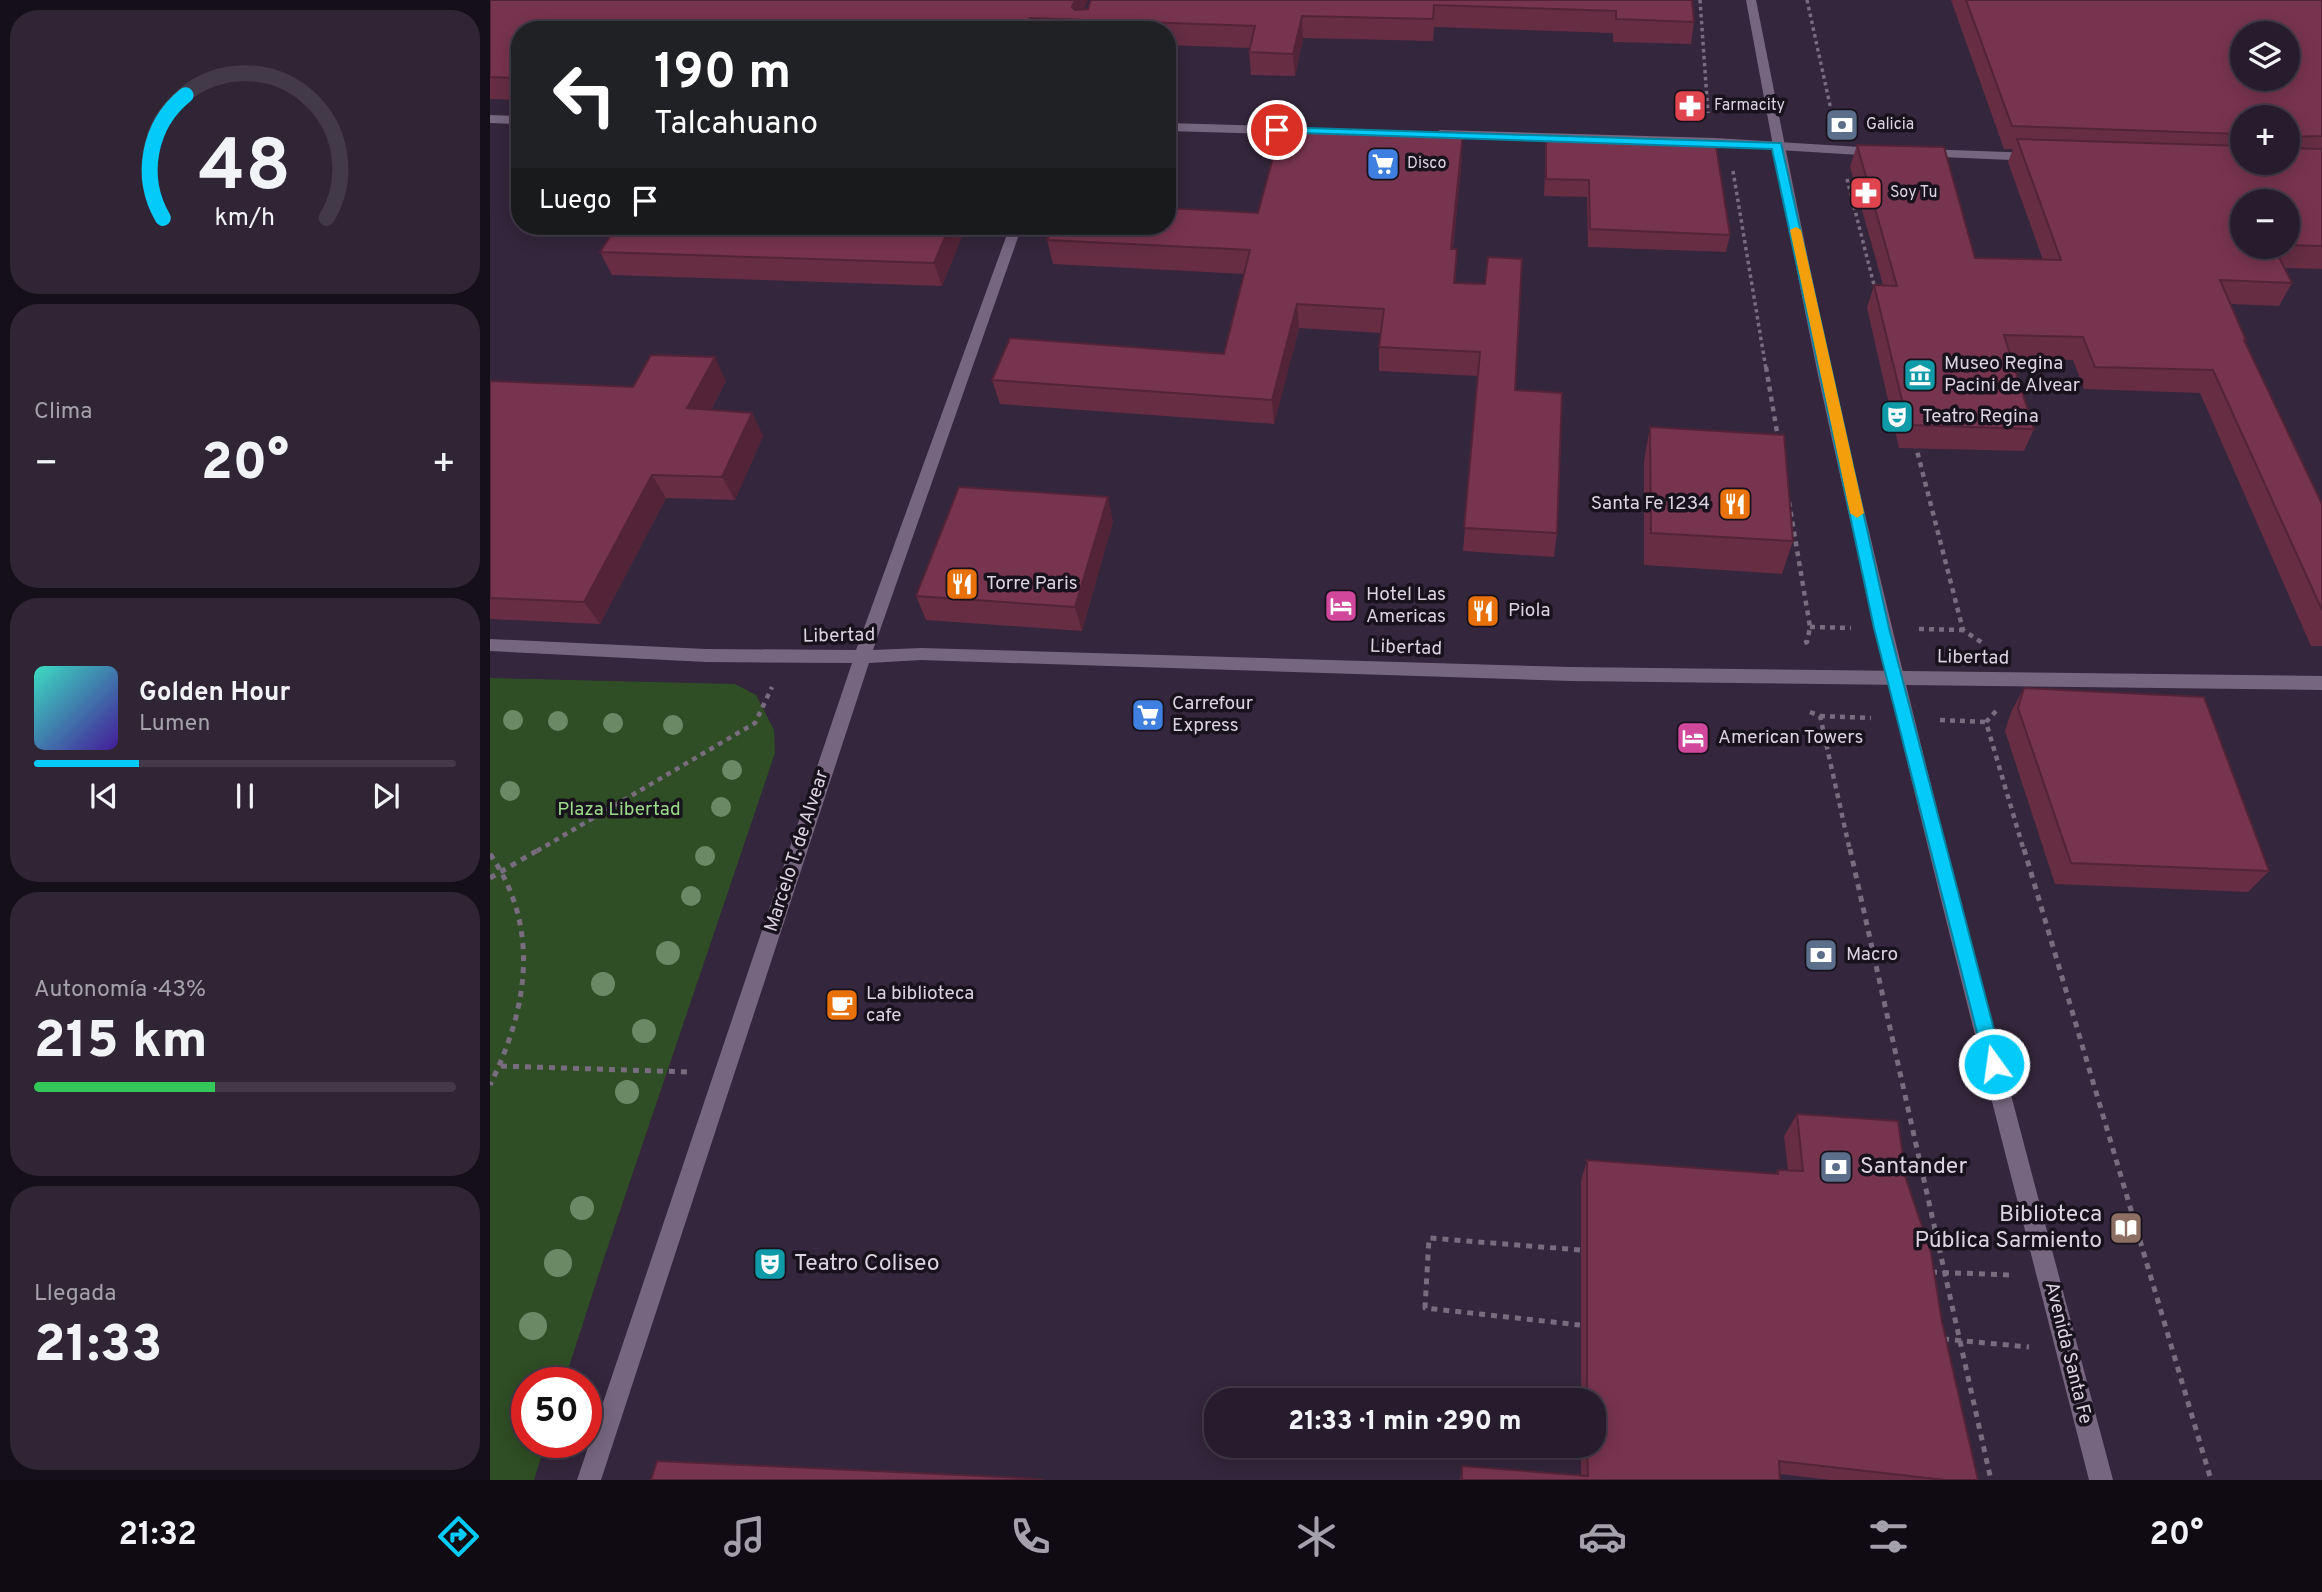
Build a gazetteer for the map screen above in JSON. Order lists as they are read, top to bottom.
{
  "streets": {
    "street": ["Libertad", "Marcelo T. de Alvear", "Avenida Santa Fe"]
  },
  "crossings": [
    ["Libertad", "Marcelo T. de Alvear"],
    ["Libertad", "Avenida Santa Fe"]
  ],
  "parks": ["Plaza Libertad"],
  "places": {
    "pharmacy": ["Farmacity", "Soy Tu"],
    "bank": ["Galicia", "Macro", "Santander"],
    "supermarket": ["Disco", "Carrefour Express"],
    "museum": ["Museo Regina Pacini de Alvear"],
    "theatre": ["Teatro Regina", "Teatro Coliseo"],
    "restaurant": ["Santa Fe 1234", "Torre Paris", "Piola"],
    "hotel": ["Hotel Las Americas", "American Towers"],
    "cafe": ["La biblioteca cafe"],
    "library": ["Biblioteca Pública Sarmiento"]
  },
  "page": {
    "map_buttons": ["+", "−"],
    "turn": ["190 m", "Talcahuano"],
    "then": "Luego",
    "tile": [
      "Clima",
      ["Autonomía · 43%", "215 km"],
      ["Llegada", "21:33"]
    ],
    "heat": ["−", "20°", "+"],
    "song": ["Golden Hour", "Lumen"],
    "limit": "50",
    "trip": "21:33 · 1 min · 290 m",
    "tabs": ["21:32", "20°"],
    "gauge": ["48", "km/h"]
  }
}
